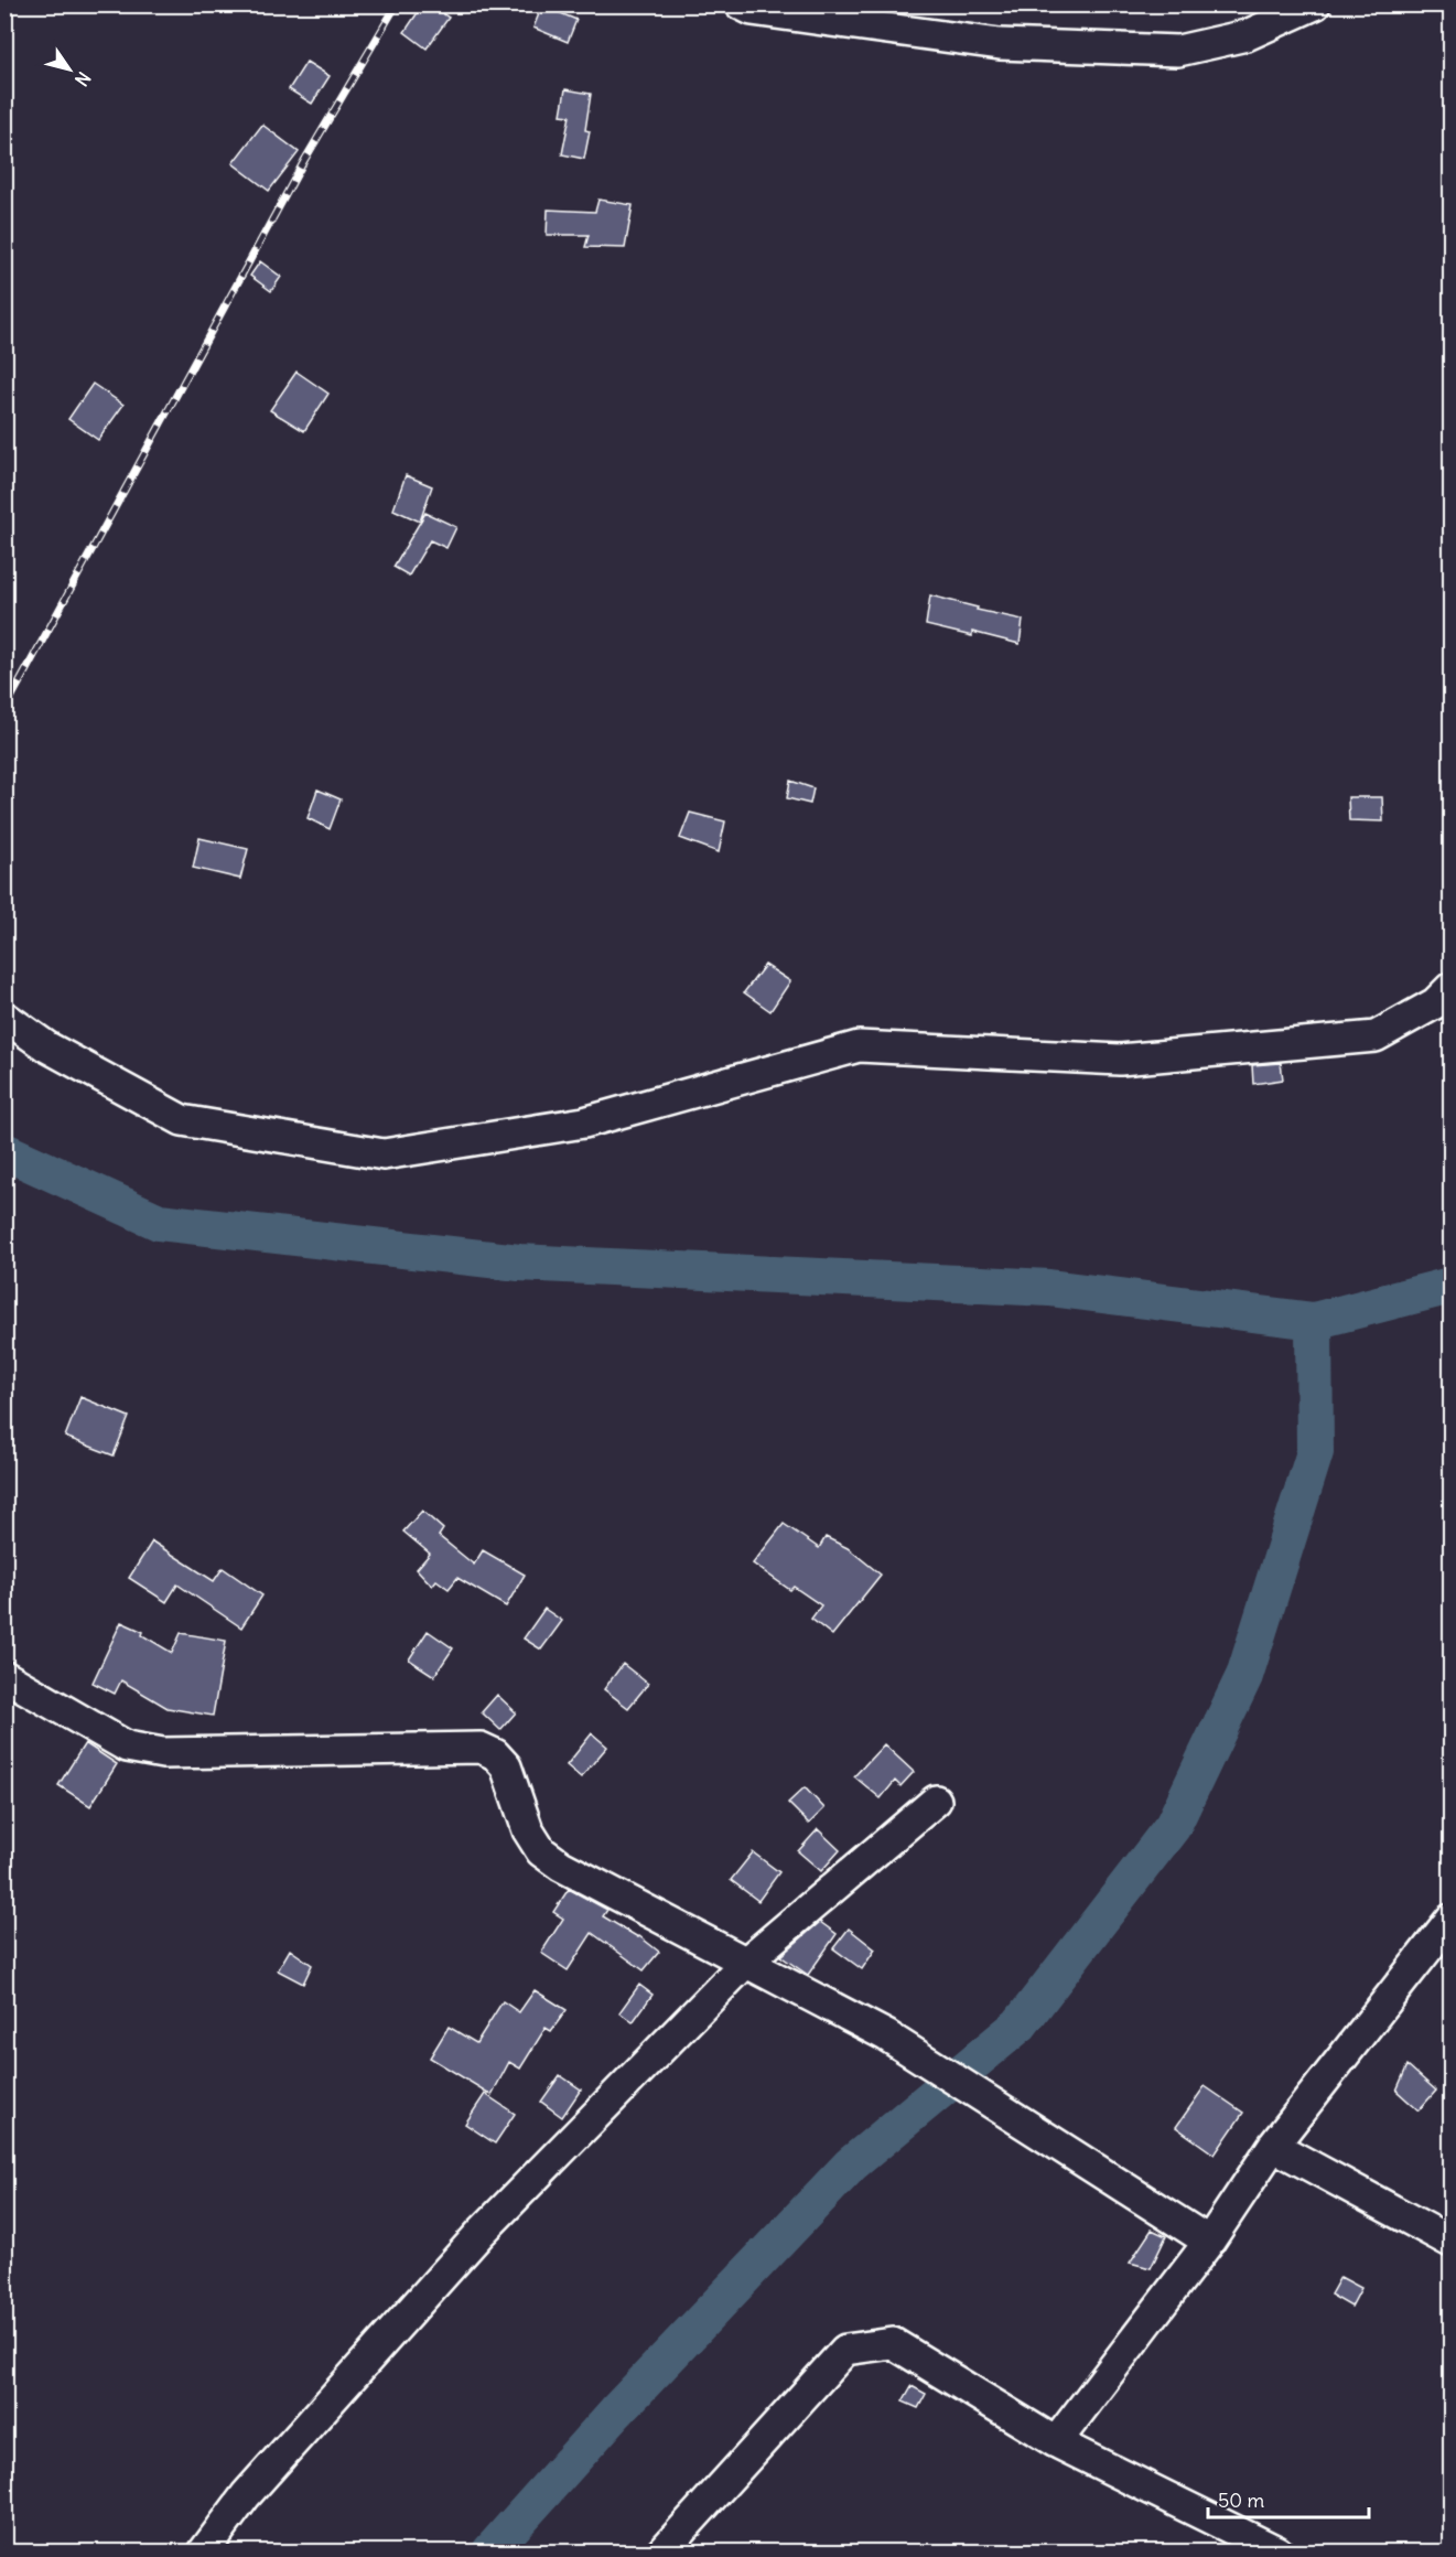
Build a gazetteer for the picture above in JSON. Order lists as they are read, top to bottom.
{
  "scale_bar": "50 m",
  "north": "bottom right"
}
